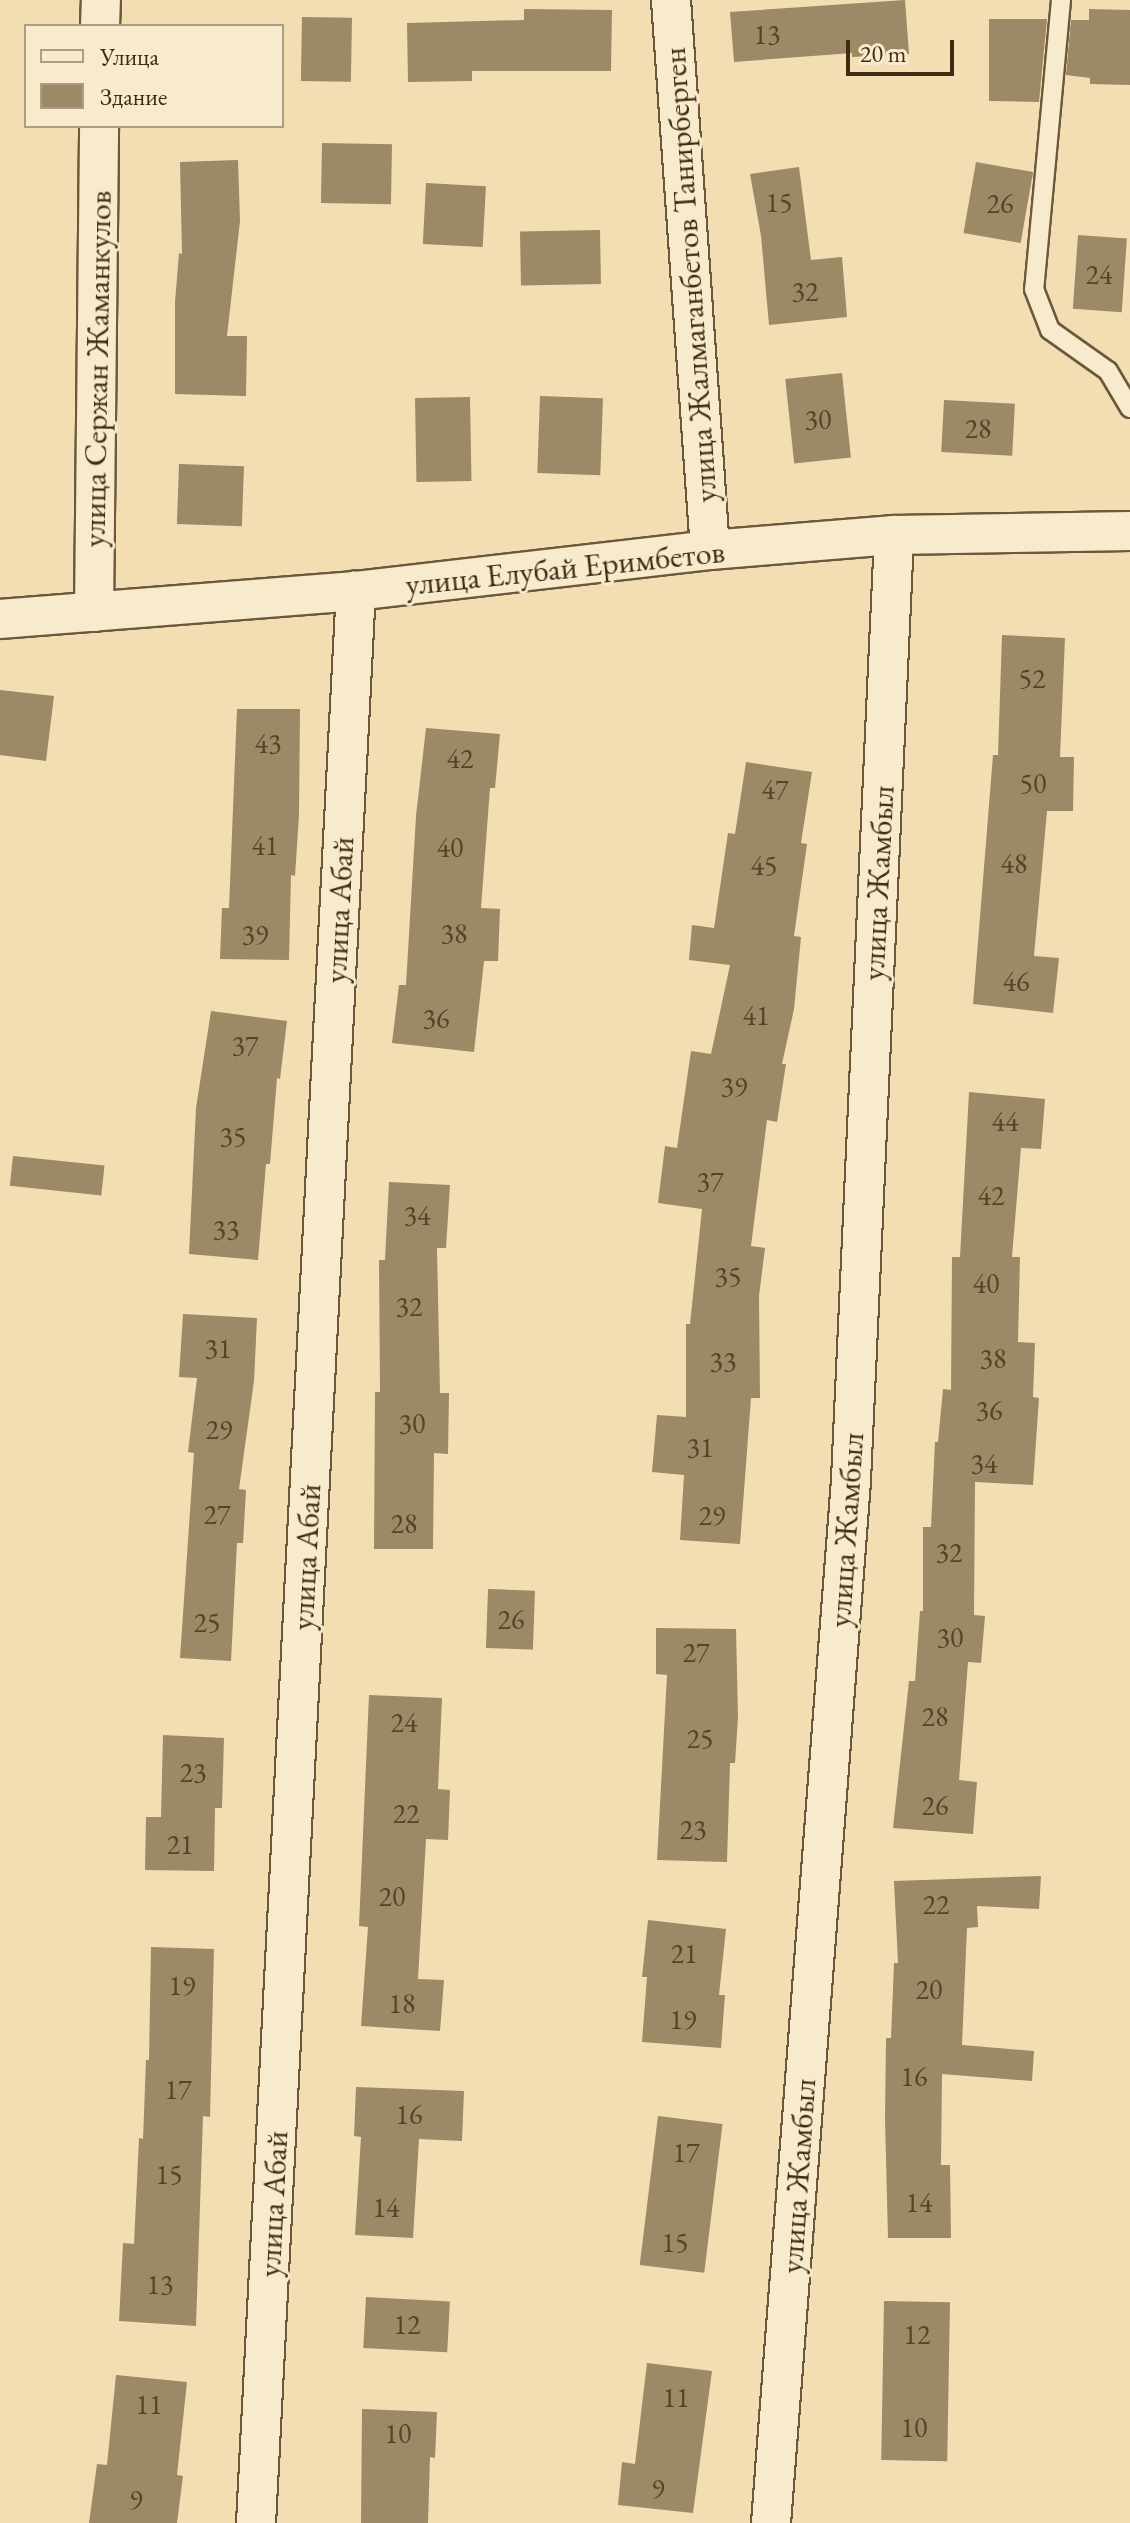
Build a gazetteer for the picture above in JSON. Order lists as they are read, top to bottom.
{
  "streets": {
    "street": [
      "улица Жалмаганбетов Танирберген",
      "улица Сержан Жаманкулов",
      "улица Елубай Еримбетов",
      "улица Жамбыл",
      "улица Абай"
    ]
  },
  "crossings": [
    ["улица Жалмаганбетов Танирберген", "улица Елубай Еримбетов"],
    ["улица Сержан Жаманкулов", "улица Елубай Еримбетов"],
    ["улица Елубай Еримбетов", "улица Жамбыл"],
    ["улица Елубай Еримбетов", "улица Абай"]
  ],
  "house_numbers": [
    "13",
    "15",
    "26",
    "24",
    "32",
    "30",
    "28",
    "52",
    "43",
    "42",
    "50",
    "47",
    "41",
    "40",
    "48",
    "45",
    "38",
    "39",
    "46",
    "41",
    "36",
    "37",
    "39",
    "44",
    "35",
    "37",
    "42",
    "34",
    "33",
    "35",
    "40",
    "32",
    "31",
    "38",
    "33",
    "36",
    "30",
    "29",
    "31",
    "34",
    "27",
    "29",
    "28",
    "32",
    "26",
    "25",
    "30",
    "27",
    "28",
    "24",
    "25",
    "23",
    "26",
    "22",
    "23",
    "21",
    "20",
    "22",
    "21",
    "19",
    "20",
    "18",
    "19",
    "16",
    "17",
    "16",
    "17",
    "15",
    "14",
    "14",
    "15",
    "13",
    "12",
    "12",
    "11",
    "11",
    "10",
    "10",
    "9",
    "9"
  ],
  "legend": ["Улица", "Здание"],
  "scale_bar": "20 m"
}
